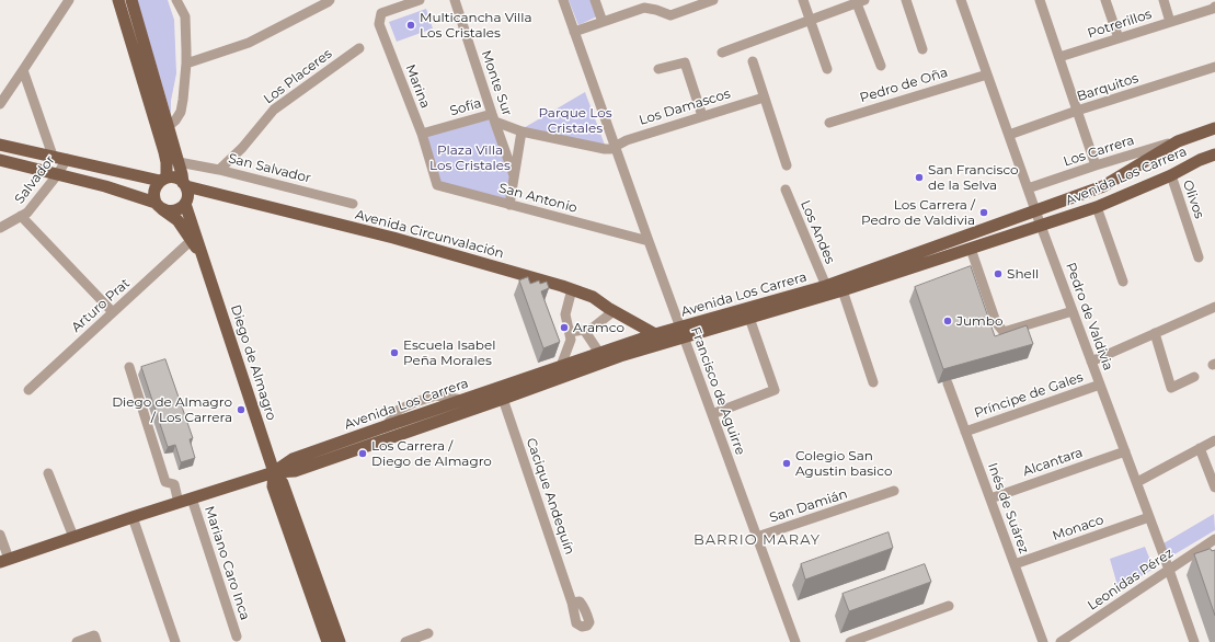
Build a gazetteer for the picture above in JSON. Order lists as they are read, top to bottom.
{
  "streets": {
    "main road": ["Avenida Los Carrera", "Avenida Circunvalación", "Diego de Almagro"],
    "street": [
      "Potrerillos",
      "Los Placeres",
      "Monte Sur",
      "Pedro de Oña",
      "Marina",
      "Barquitos",
      "Sofía",
      "Los Damascos",
      "Los Carrera",
      "San Salvador",
      "Salvador",
      "San Antonio",
      "Olivos",
      "Los Andes",
      "Arturo Prat",
      "Pedro de Valdivia",
      "Francisco de Aguirre",
      "Príncipe de Gales",
      "Alcantara",
      "Cacique Andequín",
      "San Damián",
      "Inés de Suárez",
      "Monaco",
      "Mariano Caro Inca",
      "Leonidas Pérez"
    ]
  },
  "crossings": [
    ["Los Placeres", "San Salvador"],
    ["Monte Sur", "Sofía"],
    ["Pedro de Oña", "Pedro de Valdivia"],
    ["Marina", "Sofía"],
    ["Marina", "San Antonio"],
    ["Barquitos", "Pedro de Valdivia"],
    ["Sofía", "Los Damascos"],
    ["Sofía", "Francisco de Aguirre"],
    ["Los Damascos", "Francisco de Aguirre"],
    ["Los Carrera", "Avenida Los Carrera"],
    ["Los Carrera", "Pedro de Valdivia"],
    ["Avenida Los Carrera", "Olivos"],
    ["Avenida Los Carrera", "Los Andes"],
    ["Avenida Los Carrera", "Avenida Circunvalación"],
    ["Avenida Los Carrera", "Pedro de Valdivia"],
    ["Avenida Los Carrera", "Diego de Almagro"],
    ["Avenida Los Carrera", "Francisco de Aguirre"],
    ["Avenida Los Carrera", "Cacique Andequín"],
    ["Avenida Los Carrera", "Mariano Caro Inca"],
    ["Salvador", "Avenida Circunvalación"],
    ["San Antonio", "Francisco de Aguirre"],
    ["Arturo Prat", "Diego de Almagro"],
    ["Pedro de Valdivia", "Príncipe de Gales"],
    ["Pedro de Valdivia", "Alcantara"],
    ["Pedro de Valdivia", "Monaco"],
    ["Pedro de Valdivia", "Leonidas Pérez"],
    ["Francisco de Aguirre", "San Damián"],
    ["Príncipe de Gales", "Inés de Suárez"],
    ["Alcantara", "Inés de Suárez"],
    ["Inés de Suárez", "Monaco"]
  ],
  "districts": ["BARRIO MARAY"],
  "parks": ["Parque Los Cristales", "Plaza Villa Los Cristales"],
  "places": [
    "Multicancha Villa Los Cristales",
    "San Francisco de la Selva",
    "Los Carrera / Pedro de Valdivia",
    "Shell",
    "Jumbo",
    "Aramco",
    "Escuela Isabel Peña Morales",
    "Diego de Almagro / Los Carrera",
    "Los Carrera / Diego de Almagro",
    "Colegio San Agustin basico"
  ]
}
